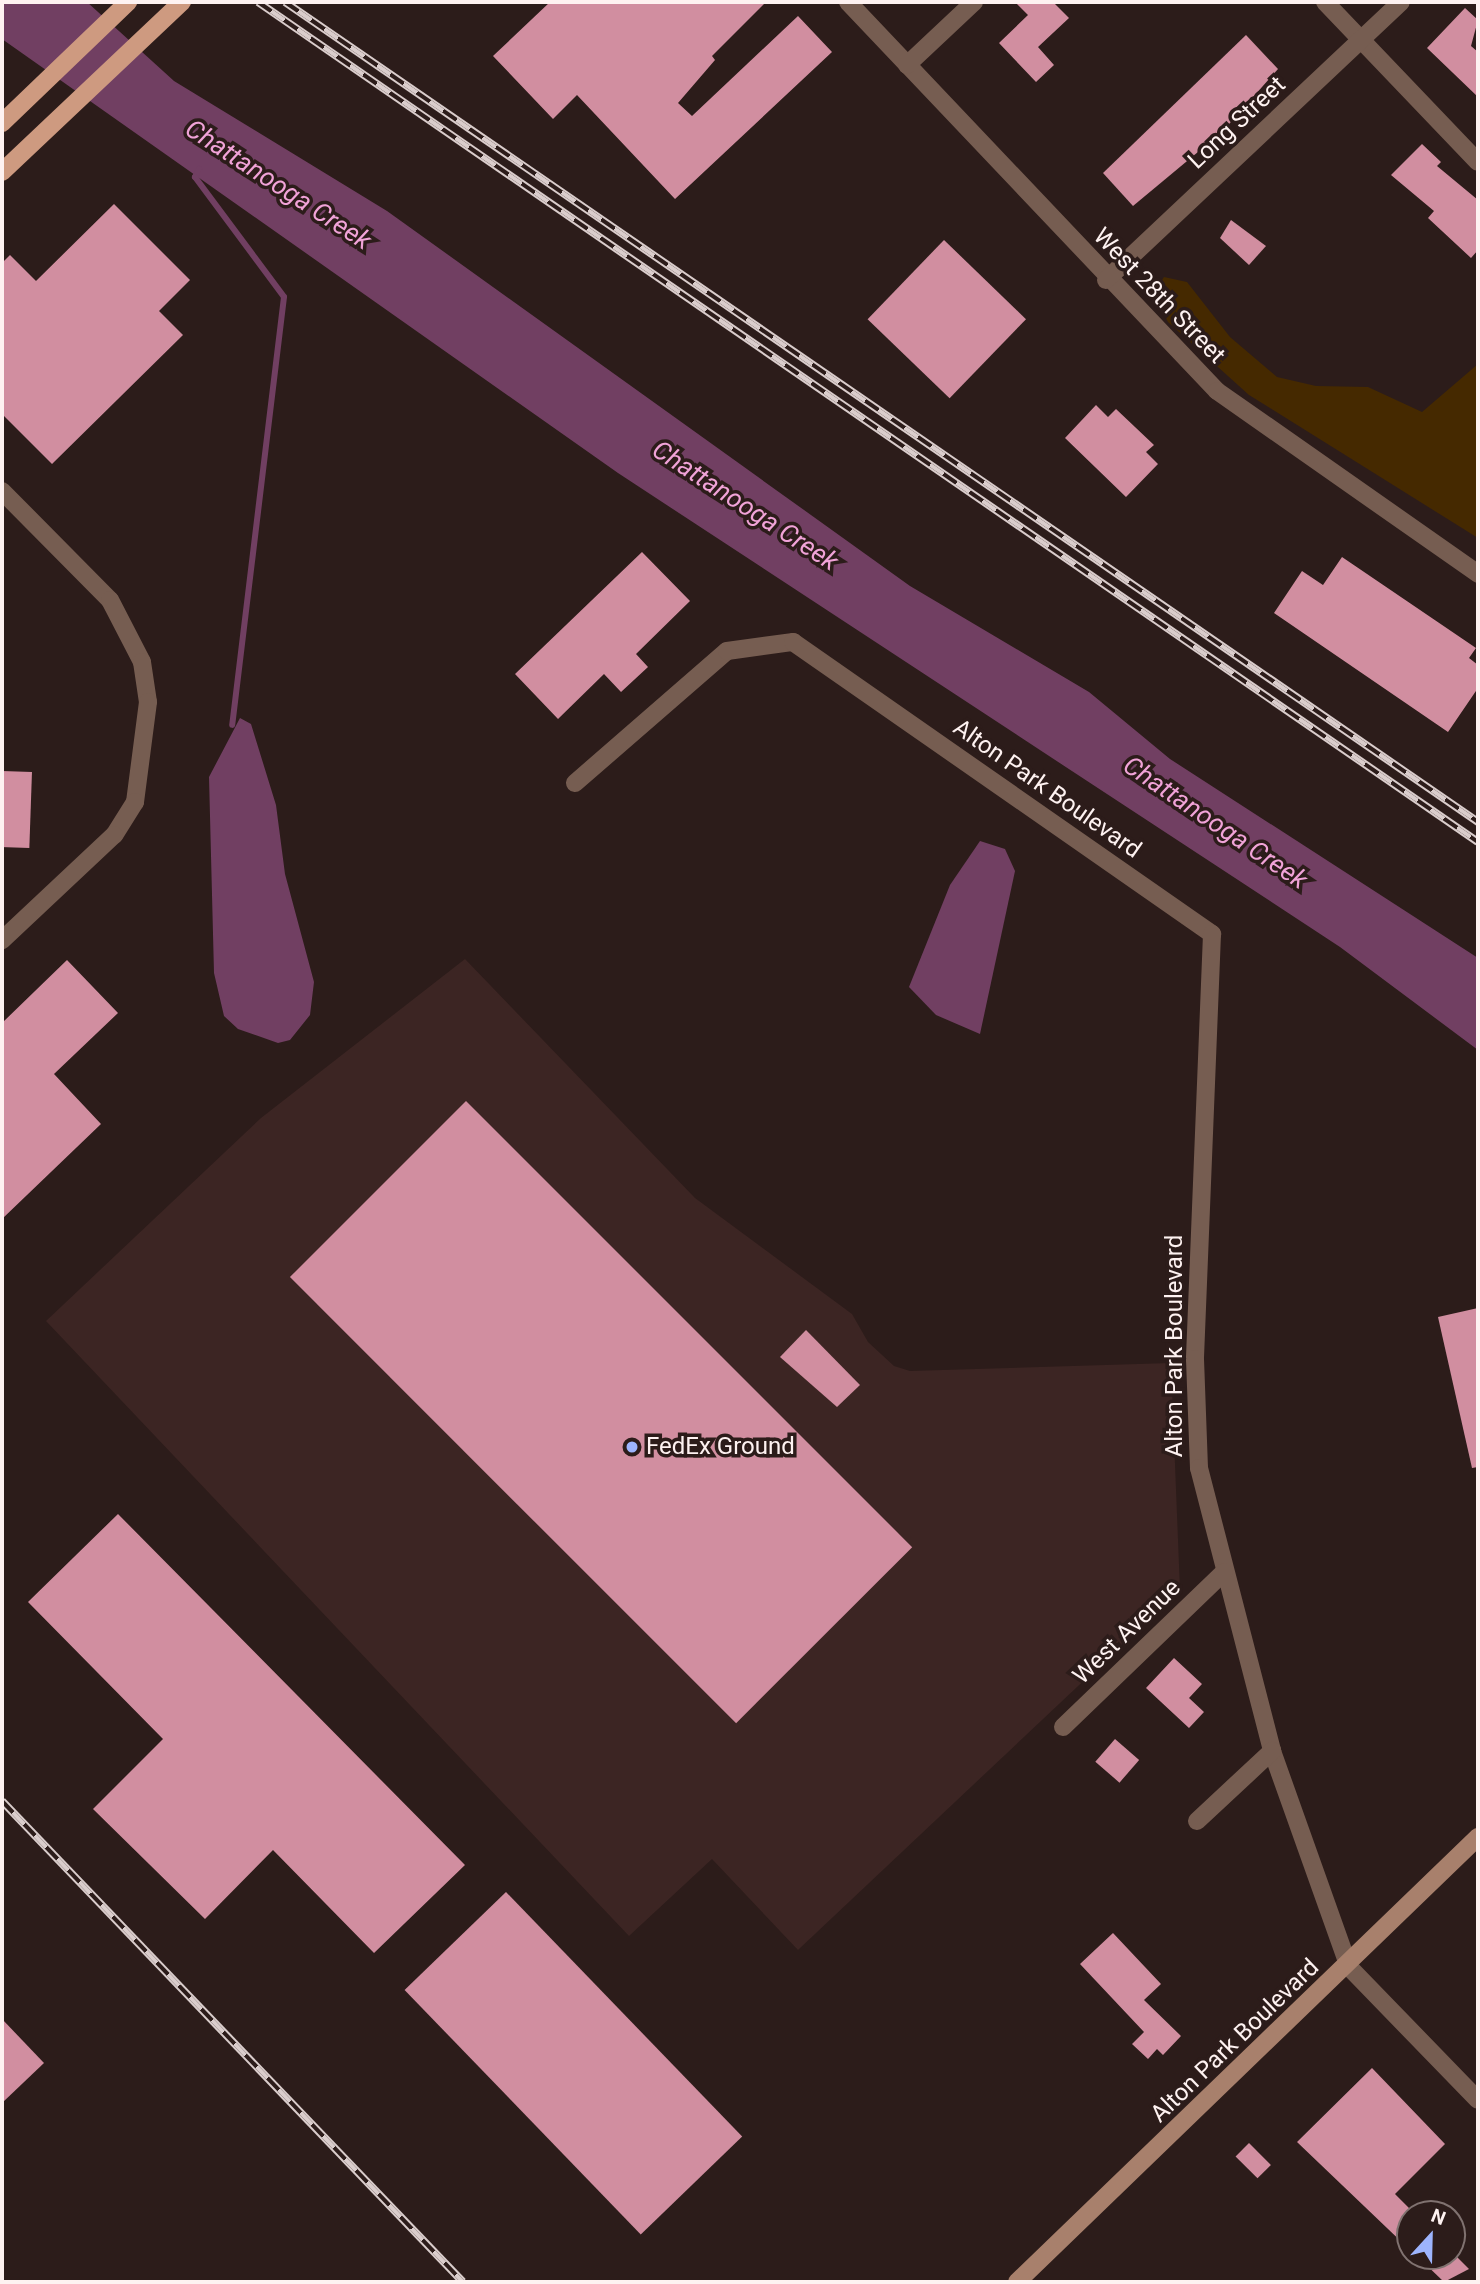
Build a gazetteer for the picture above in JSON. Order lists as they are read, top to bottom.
{
  "streets": {
    "main road": ["Alton Park Boulevard"],
    "street": ["Long Street", "West 28th Street", "West Avenue"]
  },
  "crossings": [
    ["Long Street", "West 28th Street"],
    ["Alton Park Boulevard", "West Avenue"]
  ],
  "water": ["Chattanooga Creek"],
  "places": ["FedEx Ground"],
  "north": "top"
}
